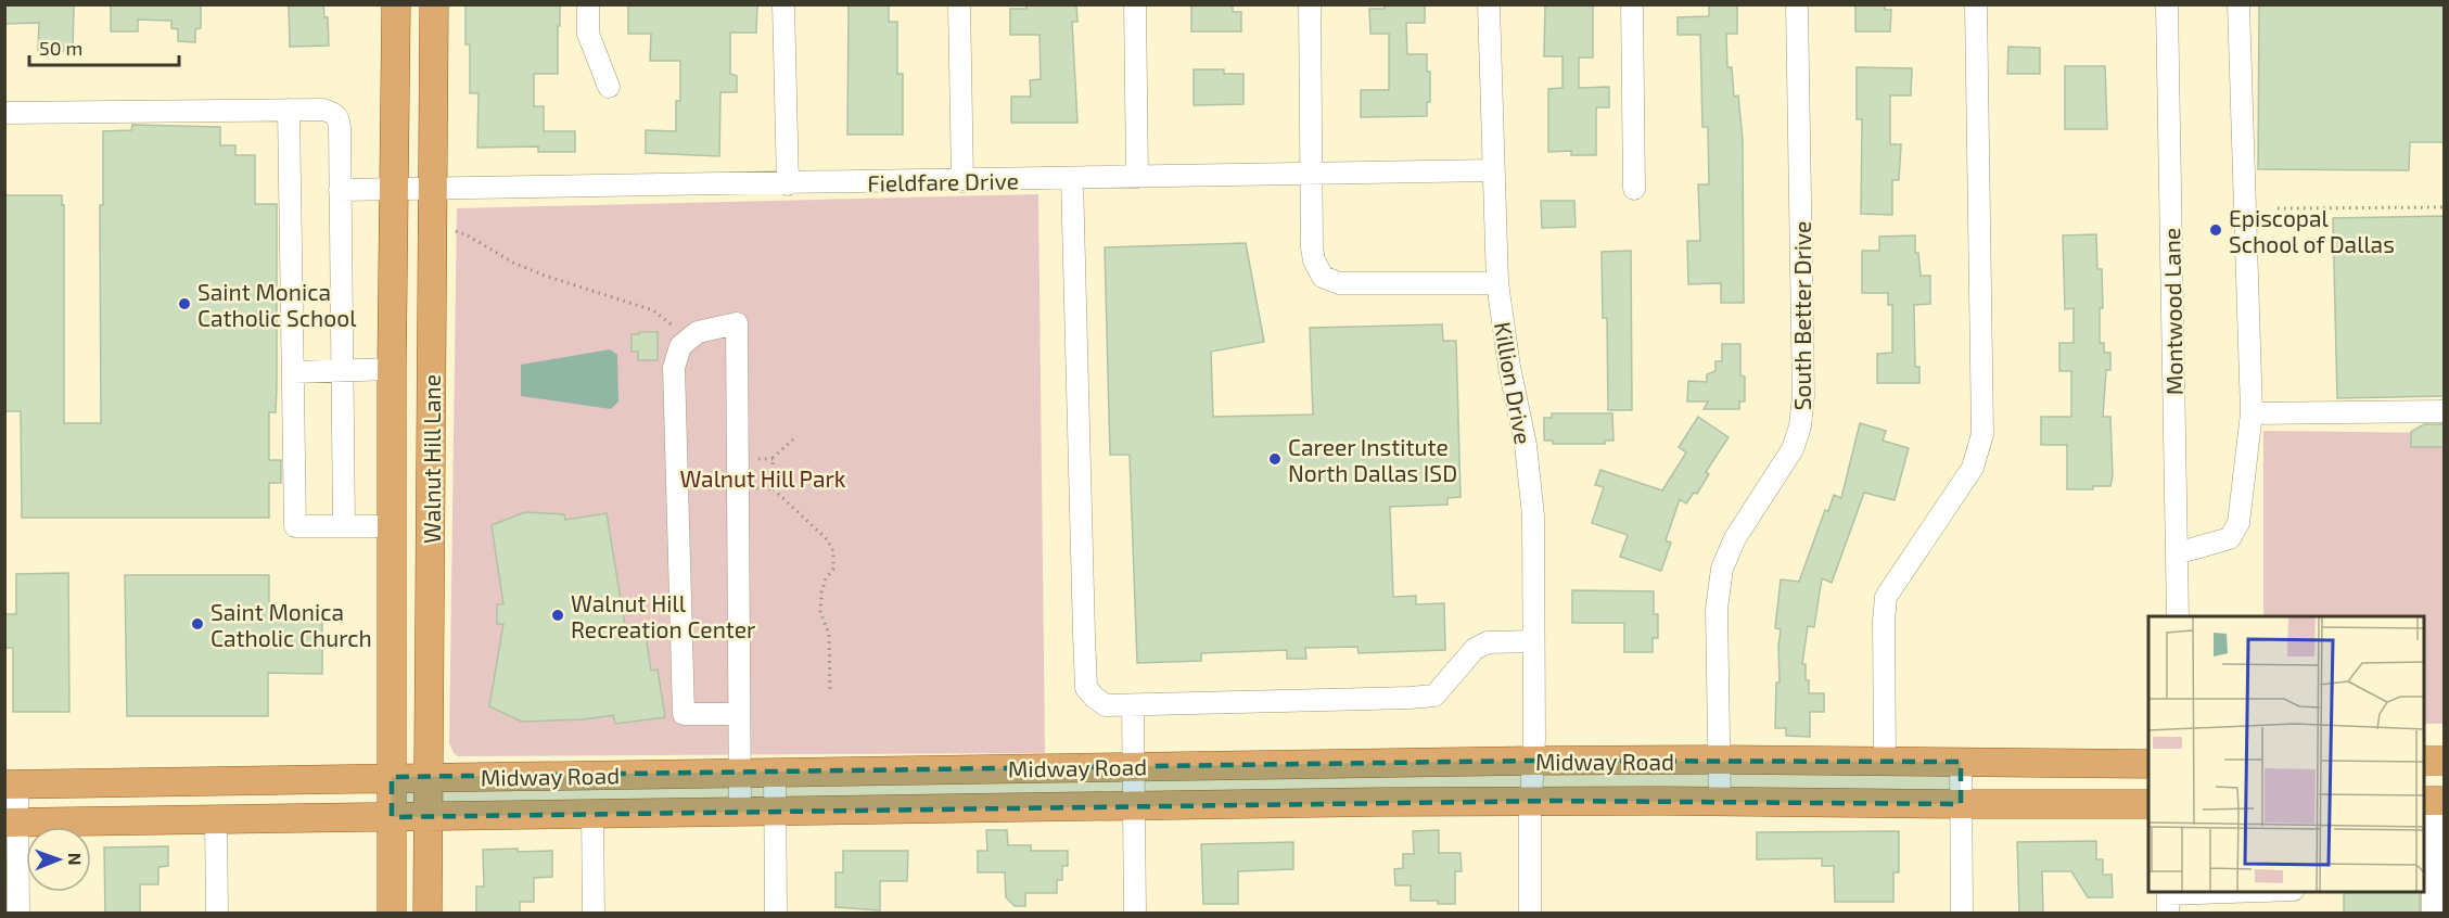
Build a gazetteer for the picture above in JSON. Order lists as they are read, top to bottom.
{
  "streets": {
    "main road": ["Walnut Hill Lane", "Midway Road"],
    "street": [
      "Fieldfare Drive",
      "Montwood Lane",
      "South Better Drive",
      "Killion Drive"
    ]
  },
  "crossings": [
    ["Fieldfare Drive", "Killion Drive"],
    ["Fieldfare Drive", "Walnut Hill Lane"],
    ["South Better Drive", "Midway Road"],
    ["Killion Drive", "Midway Road"],
    ["Walnut Hill Lane", "Midway Road"]
  ],
  "parks": ["Walnut Hill Park"],
  "places": [
    "Episcopal School of Dallas",
    "Saint Monica Catholic School",
    "Career Institute North Dallas ISD",
    "Walnut Hill Recreation Center",
    "Saint Monica Catholic Church"
  ],
  "scale_bar": "50 m",
  "north": "right"
}
